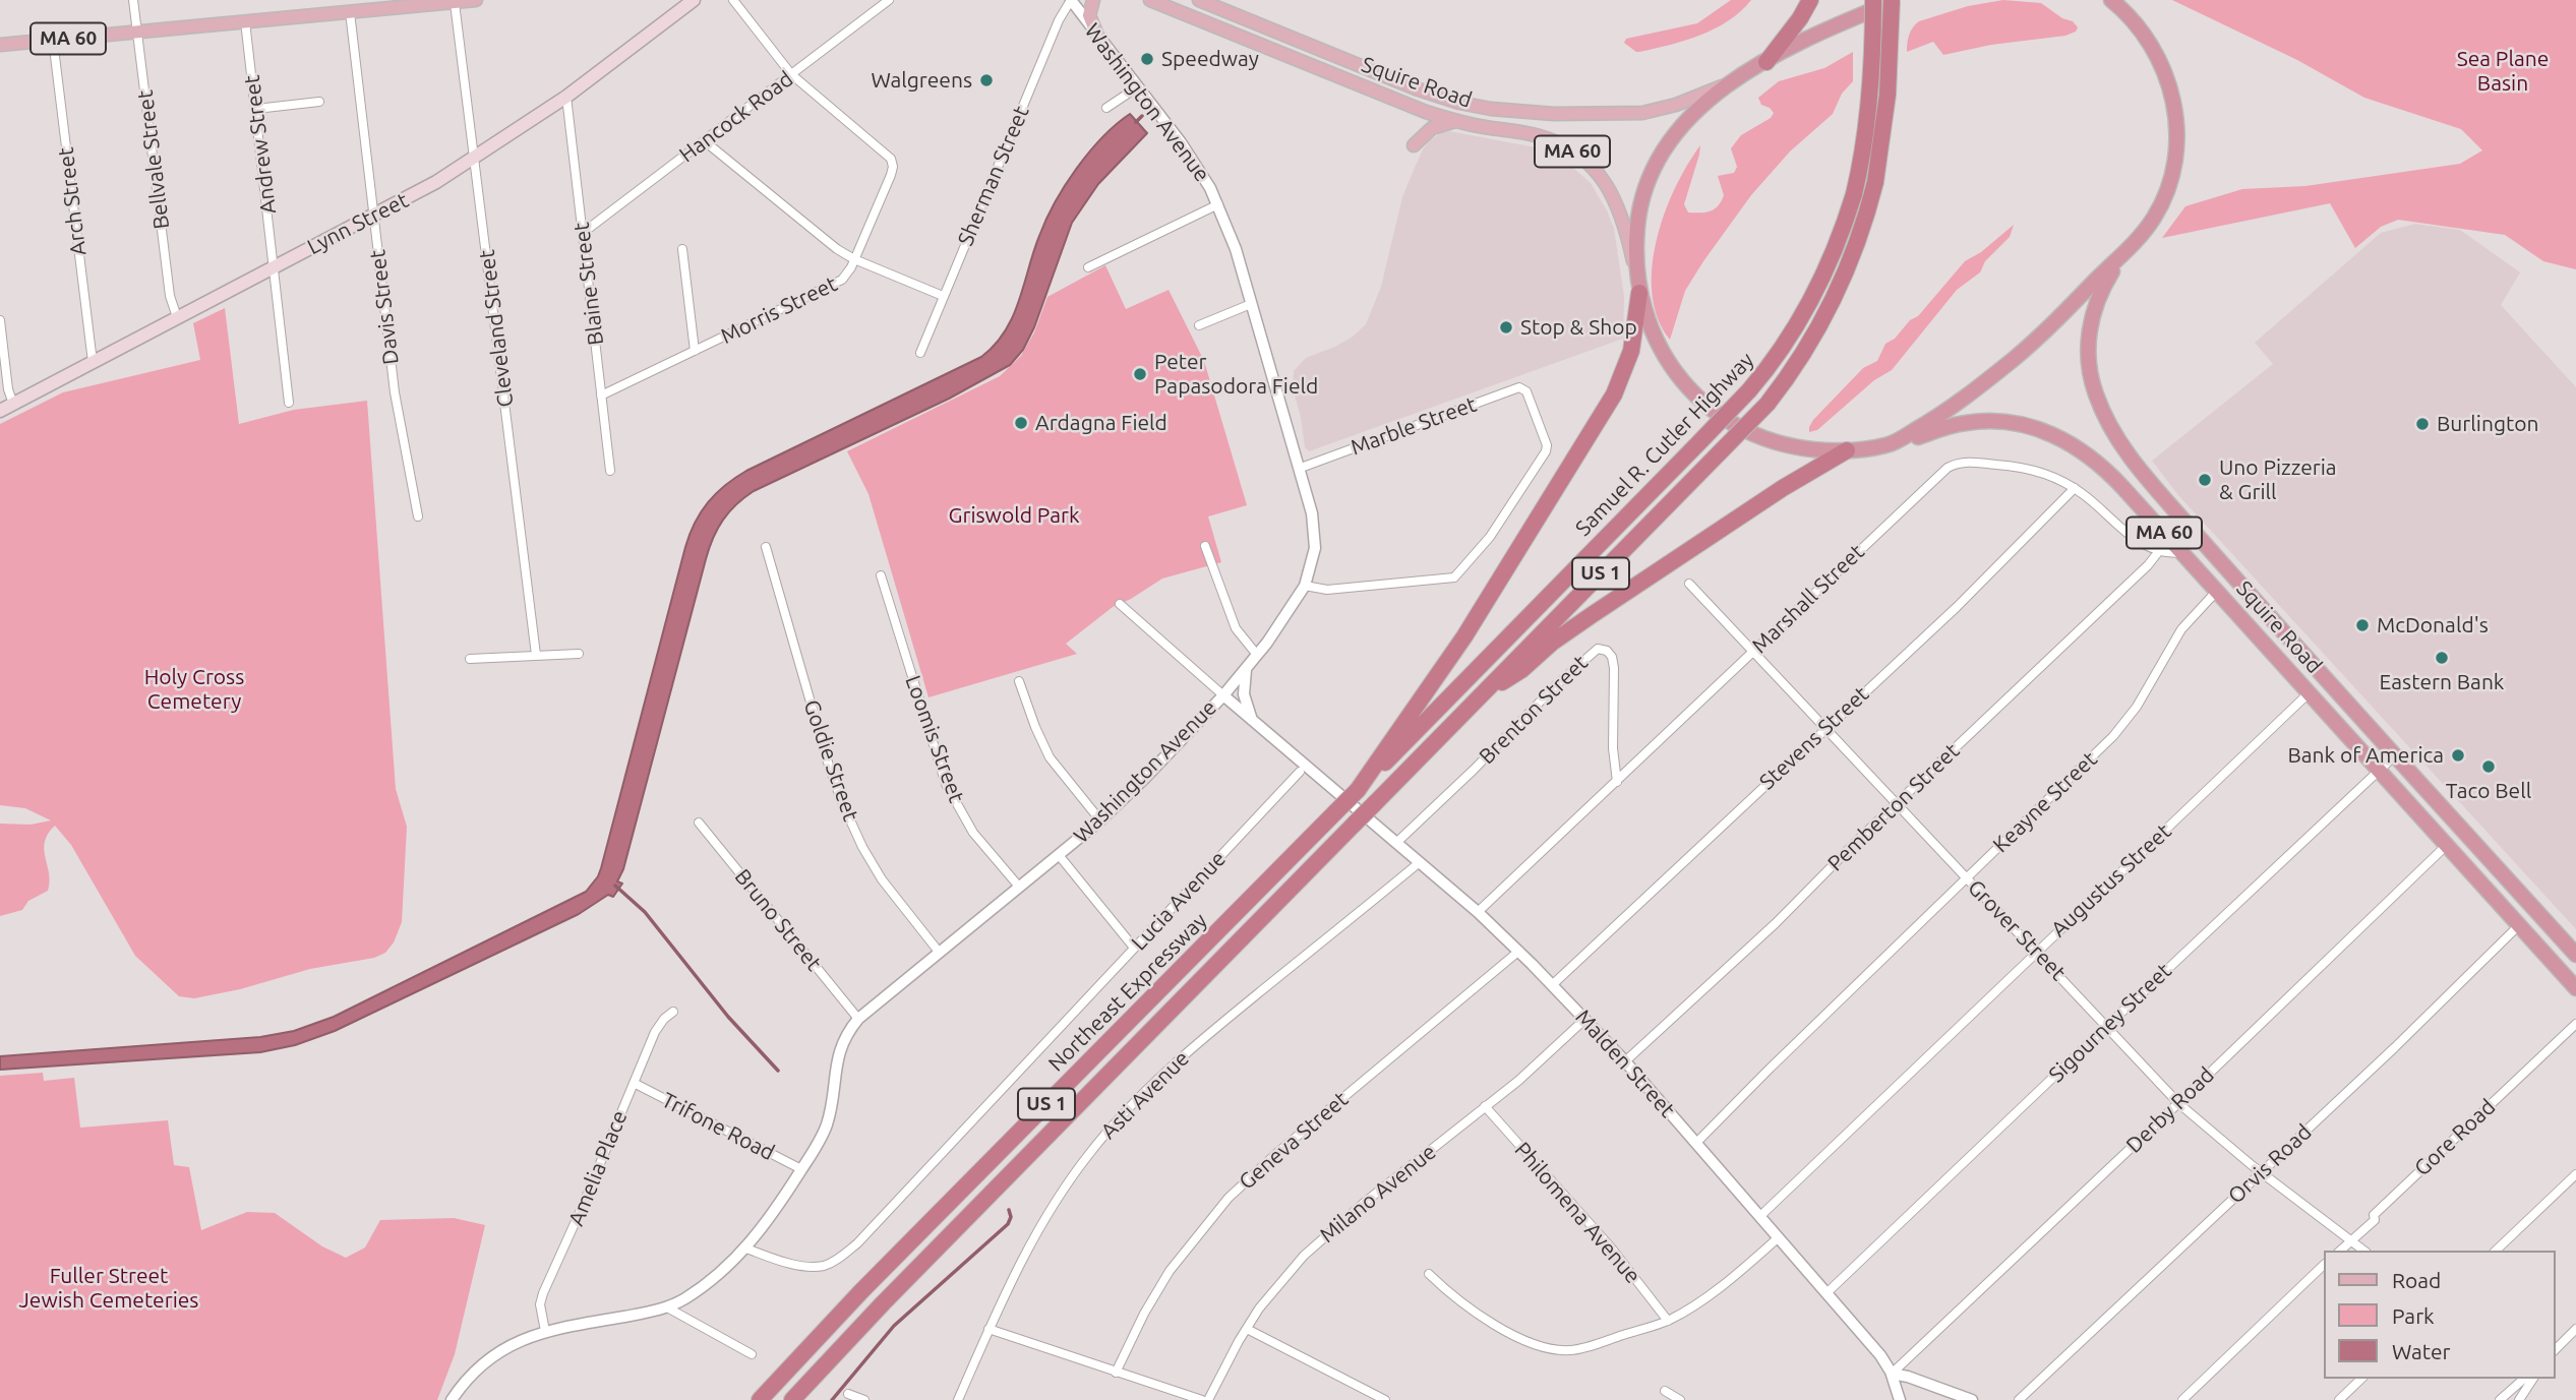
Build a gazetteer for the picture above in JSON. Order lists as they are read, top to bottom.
{
  "streets": {
    "highway": [
      "MA 60",
      "Squire Road",
      "Samuel R. Cutler Highway",
      "US 1",
      "Northeast Expressway"
    ],
    "main road": ["Lynn Street"],
    "street": [
      "Washington Avenue",
      "Hancock Road",
      "Andrew Street",
      "Bellvale Street",
      "Sherman Street",
      "Arch Street",
      "Blaine Street",
      "Davis Street",
      "Morris Street",
      "Cleveland Street",
      "Marble Street",
      "Marshall Street",
      "Brenton Street",
      "Stevens Street",
      "Loomis Street",
      "Goldie Street",
      "Keayne Street",
      "Pemberton Street",
      "Augustus Street",
      "Lucia Avenue",
      "Bruno Street",
      "Grover Street",
      "Sigourney Street",
      "Malden Street",
      "Asti Avenue",
      "Derby Road",
      "Trifone Road",
      "Gore Road",
      "Geneva Street",
      "Orvis Road",
      "Amelia Place",
      "Milano Avenue",
      "Philomena Avenue"
    ]
  },
  "crossings": [
    ["MA 60", "Squire Road"],
    ["MA 60", "Andrew Street"],
    ["MA 60", "Bellvale Street"],
    ["MA 60", "Arch Street"],
    ["MA 60", "Davis Street"],
    ["MA 60", "Cleveland Street"],
    ["Squire Road", "Marshall Street"],
    ["Squire Road", "Keayne Street"],
    ["Squire Road", "Augustus Street"],
    ["Squire Road", "Sigourney Street"],
    ["Squire Road", "Derby Road"],
    ["Squire Road", "Orvis Road"],
    ["Washington Avenue", "Sherman Street"],
    ["Washington Avenue", "Marble Street"],
    ["Washington Avenue", "Loomis Street"],
    ["Washington Avenue", "Goldie Street"],
    ["Washington Avenue", "Lucia Avenue"],
    ["Washington Avenue", "Bruno Street"],
    ["Washington Avenue", "Malden Street"],
    ["Washington Avenue", "Trifone Road"],
    ["Washington Avenue", "Amelia Place"],
    ["Hancock Road", "Blaine Street"],
    ["Hancock Road", "Morris Street"],
    ["Andrew Street", "Lynn Street"],
    ["Bellvale Street", "Lynn Street"],
    ["Arch Street", "Lynn Street"],
    ["Lynn Street", "Blaine Street"],
    ["Lynn Street", "Davis Street"],
    ["Lynn Street", "Cleveland Street"],
    ["Blaine Street", "Morris Street"],
    ["Samuel R. Cutler Highway", "Northeast Expressway"],
    ["Marshall Street", "Brenton Street"],
    ["Marshall Street", "Stevens Street"],
    ["Marshall Street", "Pemberton Street"],
    ["Marshall Street", "Grover Street"],
    ["Marshall Street", "Malden Street"],
    ["Brenton Street", "Malden Street"],
    ["Stevens Street", "Grover Street"],
    ["Stevens Street", "Malden Street"],
    ["Keayne Street", "Grover Street"],
    ["Keayne Street", "Malden Street"],
    ["Pemberton Street", "Grover Street"],
    ["Pemberton Street", "Malden Street"],
    ["Augustus Street", "Grover Street"],
    ["Augustus Street", "Malden Street"],
    ["Lucia Avenue", "Malden Street"],
    ["Grover Street", "Sigourney Street"],
    ["Grover Street", "Derby Road"],
    ["Grover Street", "Gore Road"],
    ["Grover Street", "Orvis Road"],
    ["Sigourney Street", "Malden Street"],
    ["Malden Street", "Asti Avenue"],
    ["Malden Street", "Derby Road"],
    ["Malden Street", "Geneva Street"],
    ["Malden Street", "Milano Avenue"],
    ["Trifone Road", "Amelia Place"],
    ["Milano Avenue", "Philomena Avenue"]
  ],
  "parks": [
    "Sea Plane Basin",
    "Griswold Park",
    "Holy Cross Cemetery",
    "Fuller Street Jewish Cemeteries"
  ],
  "places": [
    "Speedway",
    "Walgreens",
    "Stop & Shop",
    "Peter Papasodora Field",
    "Ardagna Field",
    "Burlington",
    "Uno Pizzeria & Grill",
    "McDonald's",
    "Eastern Bank",
    "Bank of America",
    "Taco Bell"
  ],
  "legend": ["Road", "Park", "Water"]
}
